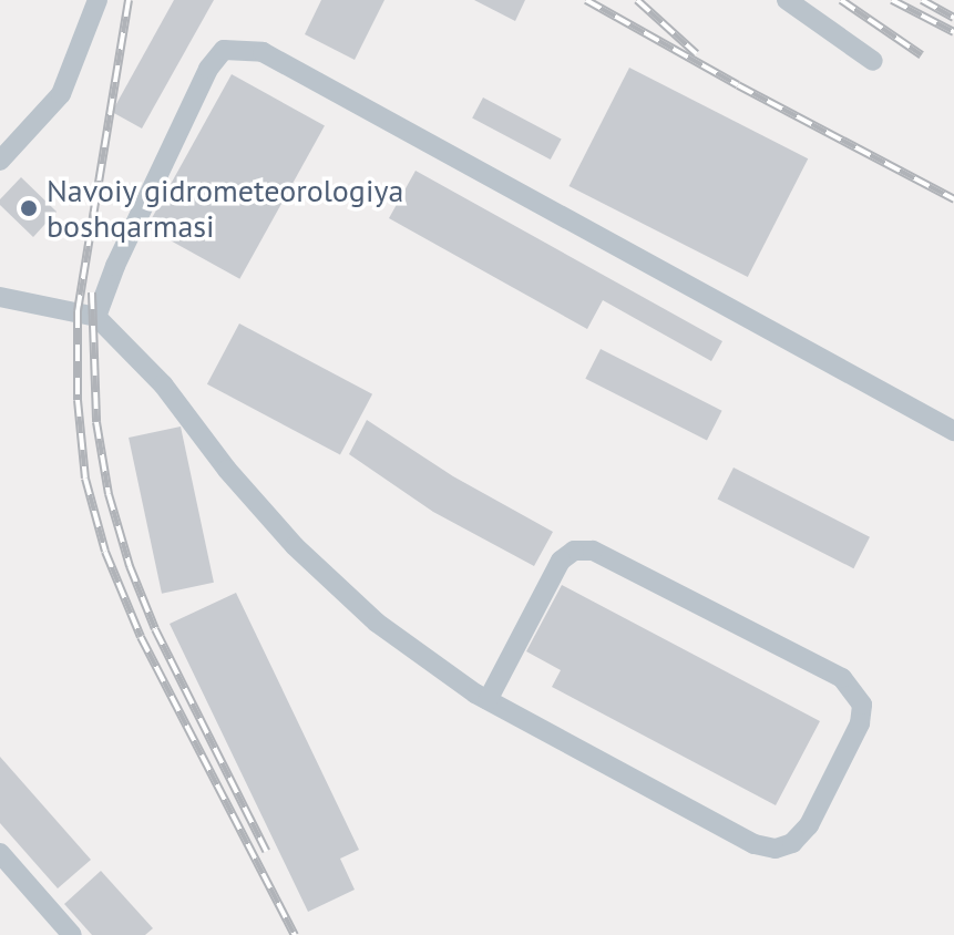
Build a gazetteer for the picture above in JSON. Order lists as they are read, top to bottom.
{
  "places": ["Navoiy gidrometeorologiya boshqarmasi"]
}
